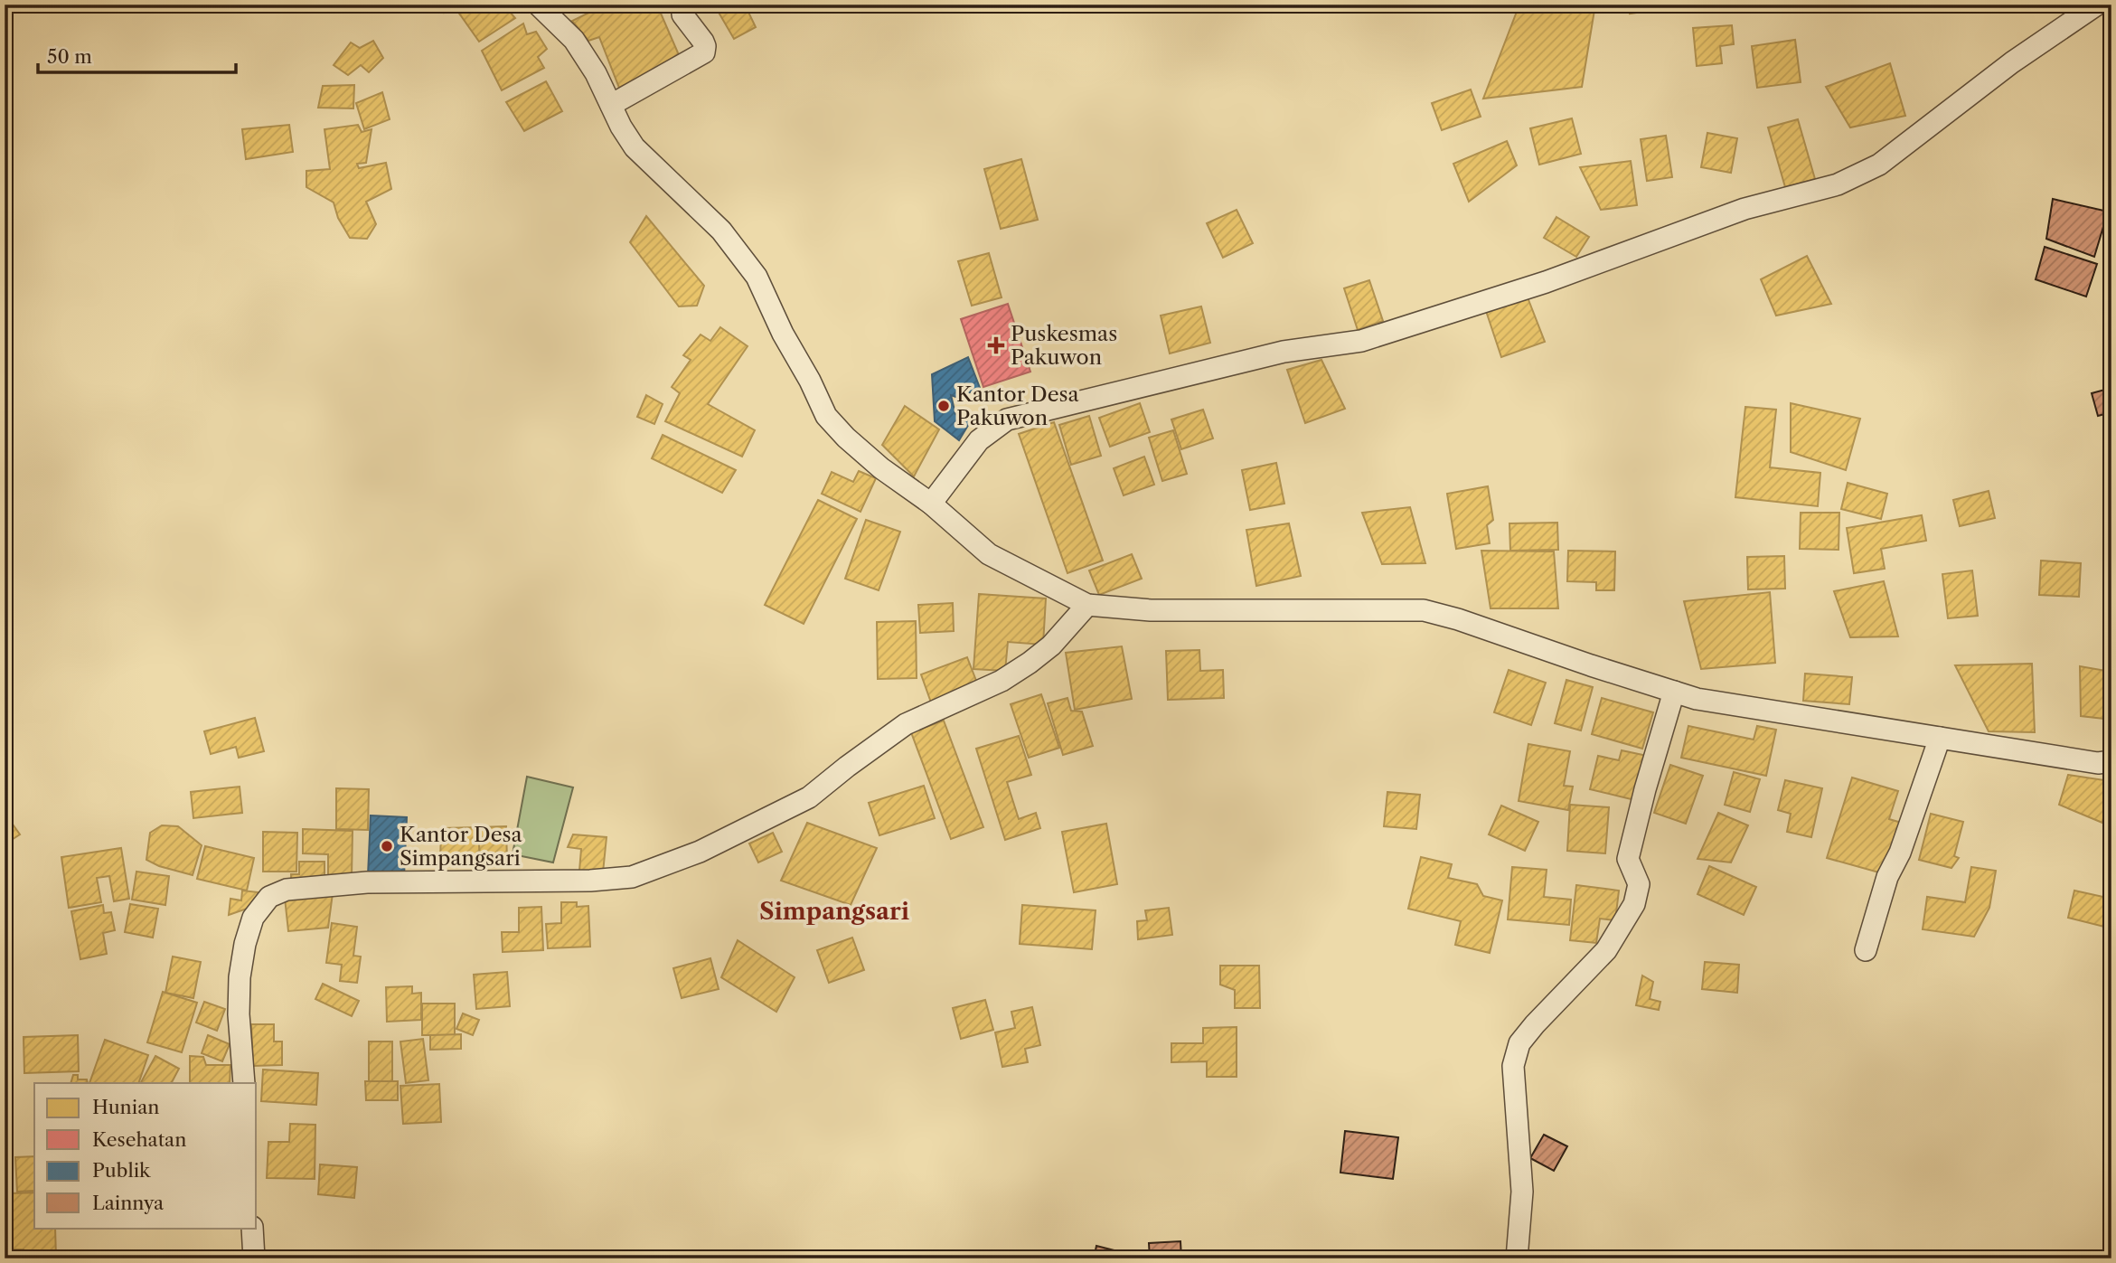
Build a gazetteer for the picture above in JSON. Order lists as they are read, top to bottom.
{
  "districts": ["Simpangsari"],
  "places": {
    "health": ["Puskesmas Pakuwon"],
    "other": ["Kantor Desa Pakuwon", "Kantor Desa Simpangsari"]
  },
  "legend": [
    "Hunian",
    "Kesehatan",
    "Publik",
    "Lainnya"
  ],
  "scale_bar": "50 m"
}
